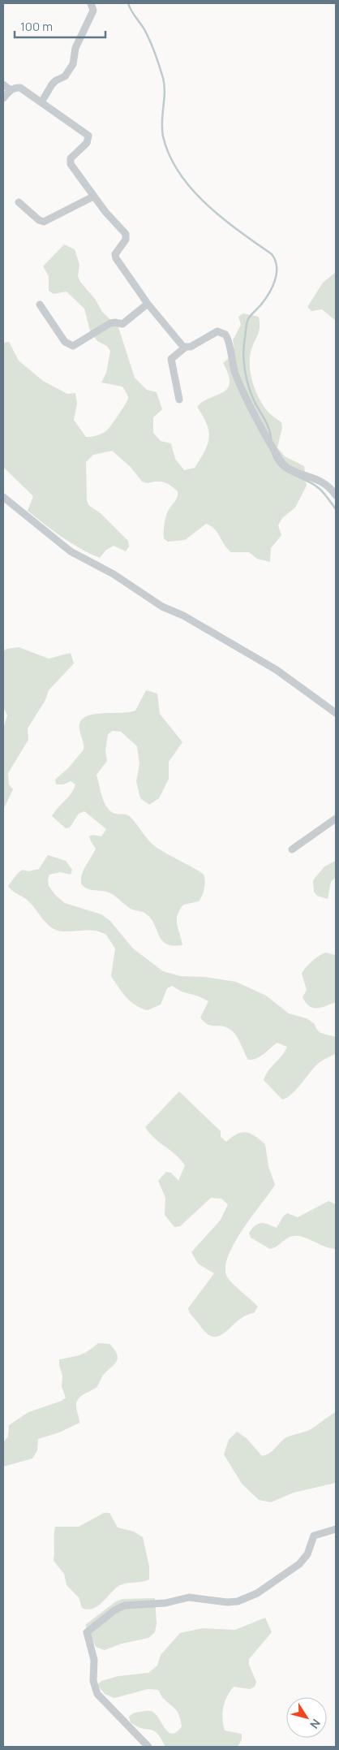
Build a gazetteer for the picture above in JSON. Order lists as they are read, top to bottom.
{
  "scale_bar": "100 m",
  "north": "bottom right"
}
